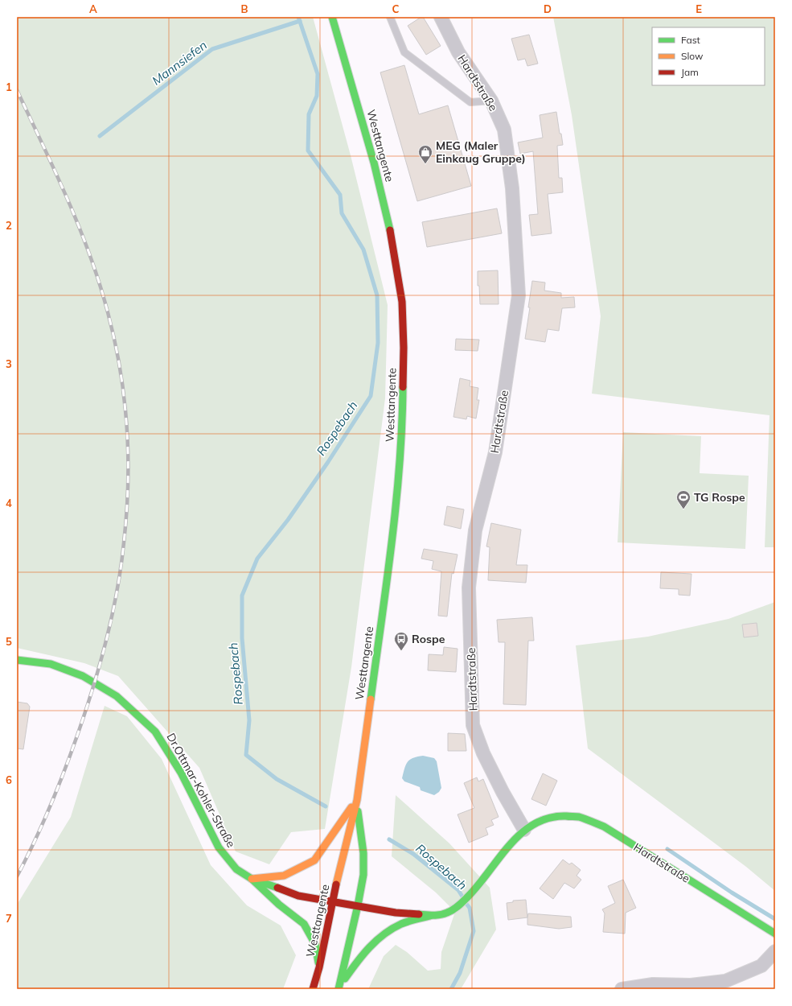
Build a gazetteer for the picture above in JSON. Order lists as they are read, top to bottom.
{
  "streets": {
    "main road": ["Hardtstraße", "Westtangente", "Dr.Ottmar-Kohler-Straße"]
  },
  "crossings": [
    ["Hardtstraße", "Westtangente"],
    ["Hardtstraße", "Dr.Ottmar-Kohler-Straße"],
    ["Westtangente", "Dr.Ottmar-Kohler-Straße"]
  ],
  "water": ["Mannsiefen", "Rospebach"],
  "places": {
    "shop": ["MEG (Maler Einkaug Gruppe)"],
    "sports": ["TG Rospe"],
    "bus stop": ["Rospe"]
  },
  "legend": ["Fast", "Slow", "Jam"],
  "grid": {
    "columns": [
      "A",
      "B",
      "C",
      "D",
      "E"
    ],
    "rows": [
      "1",
      "2",
      "3",
      "4",
      "5",
      "6",
      "7"
    ]
  }
}
